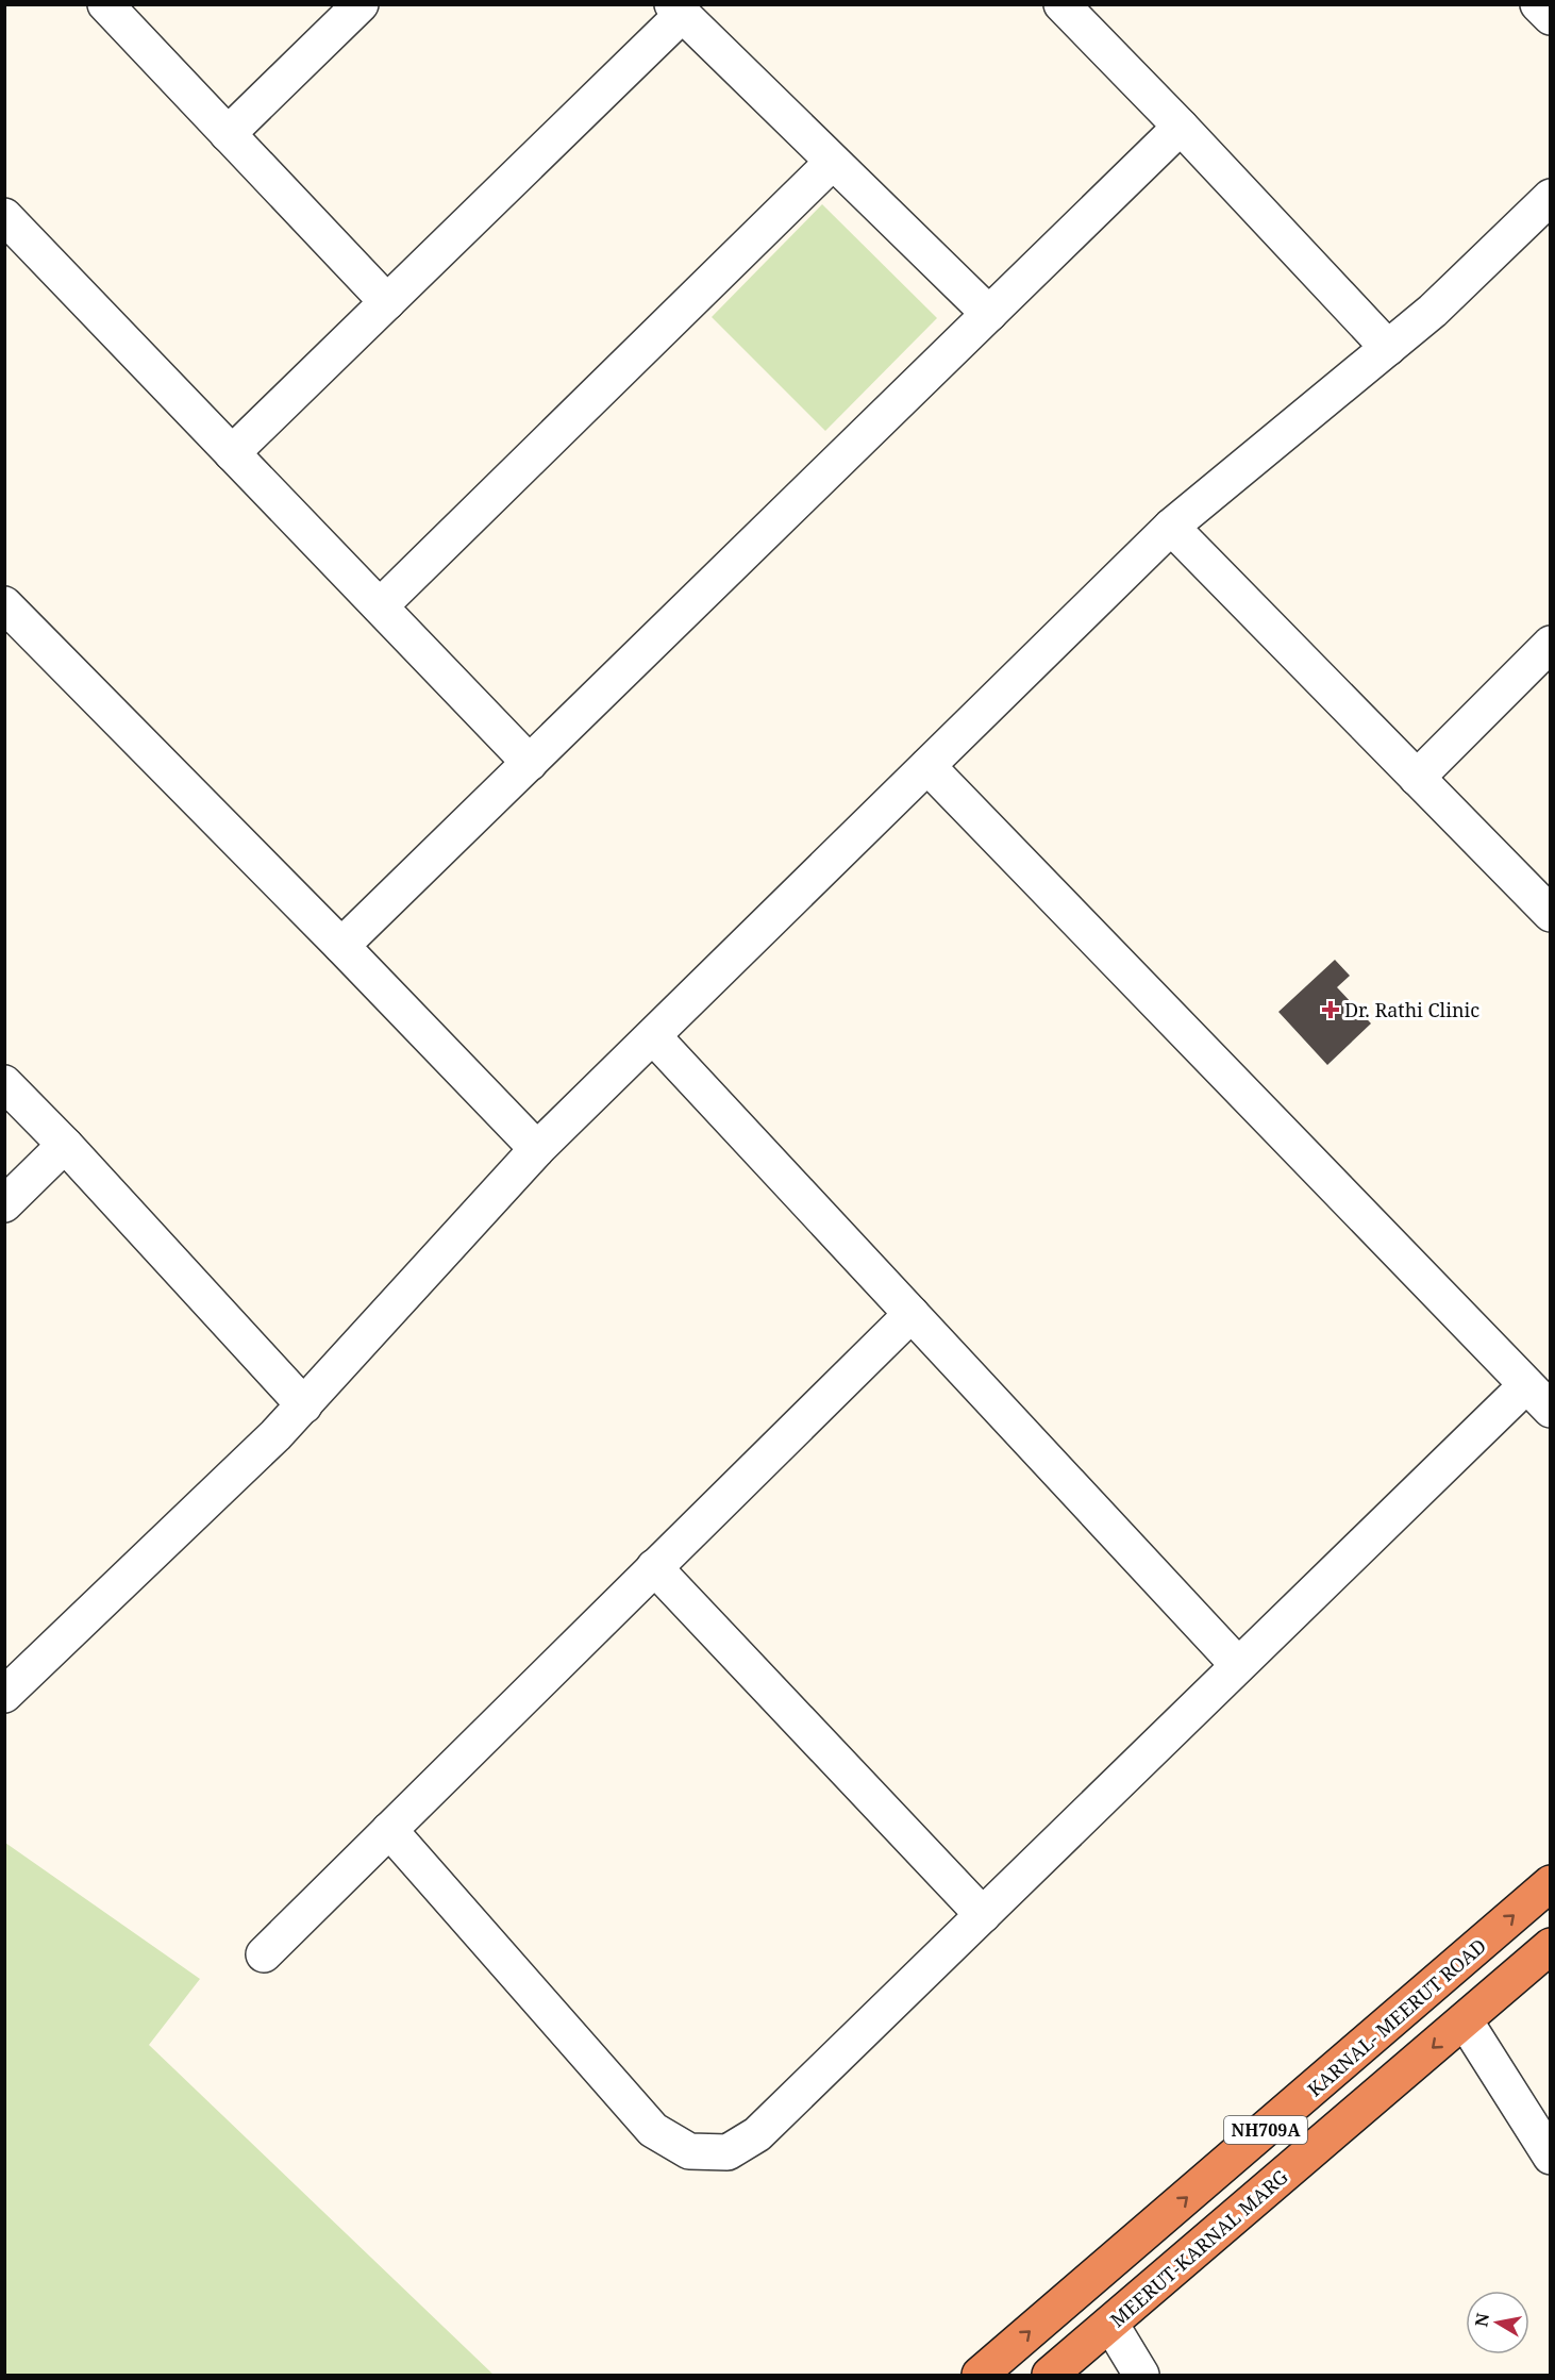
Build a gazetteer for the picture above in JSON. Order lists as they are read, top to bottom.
{
  "streets": {
    "highway": ["KARNAL- MEERUT ROAD", "NH709A", "MEERUT-KARNAL MARG"]
  },
  "one_way": ["KARNAL- MEERUT ROAD", "MEERUT-KARNAL MARG"],
  "places": {
    "health": ["Dr. Rathi Clinic"]
  },
  "north": "left"
}
